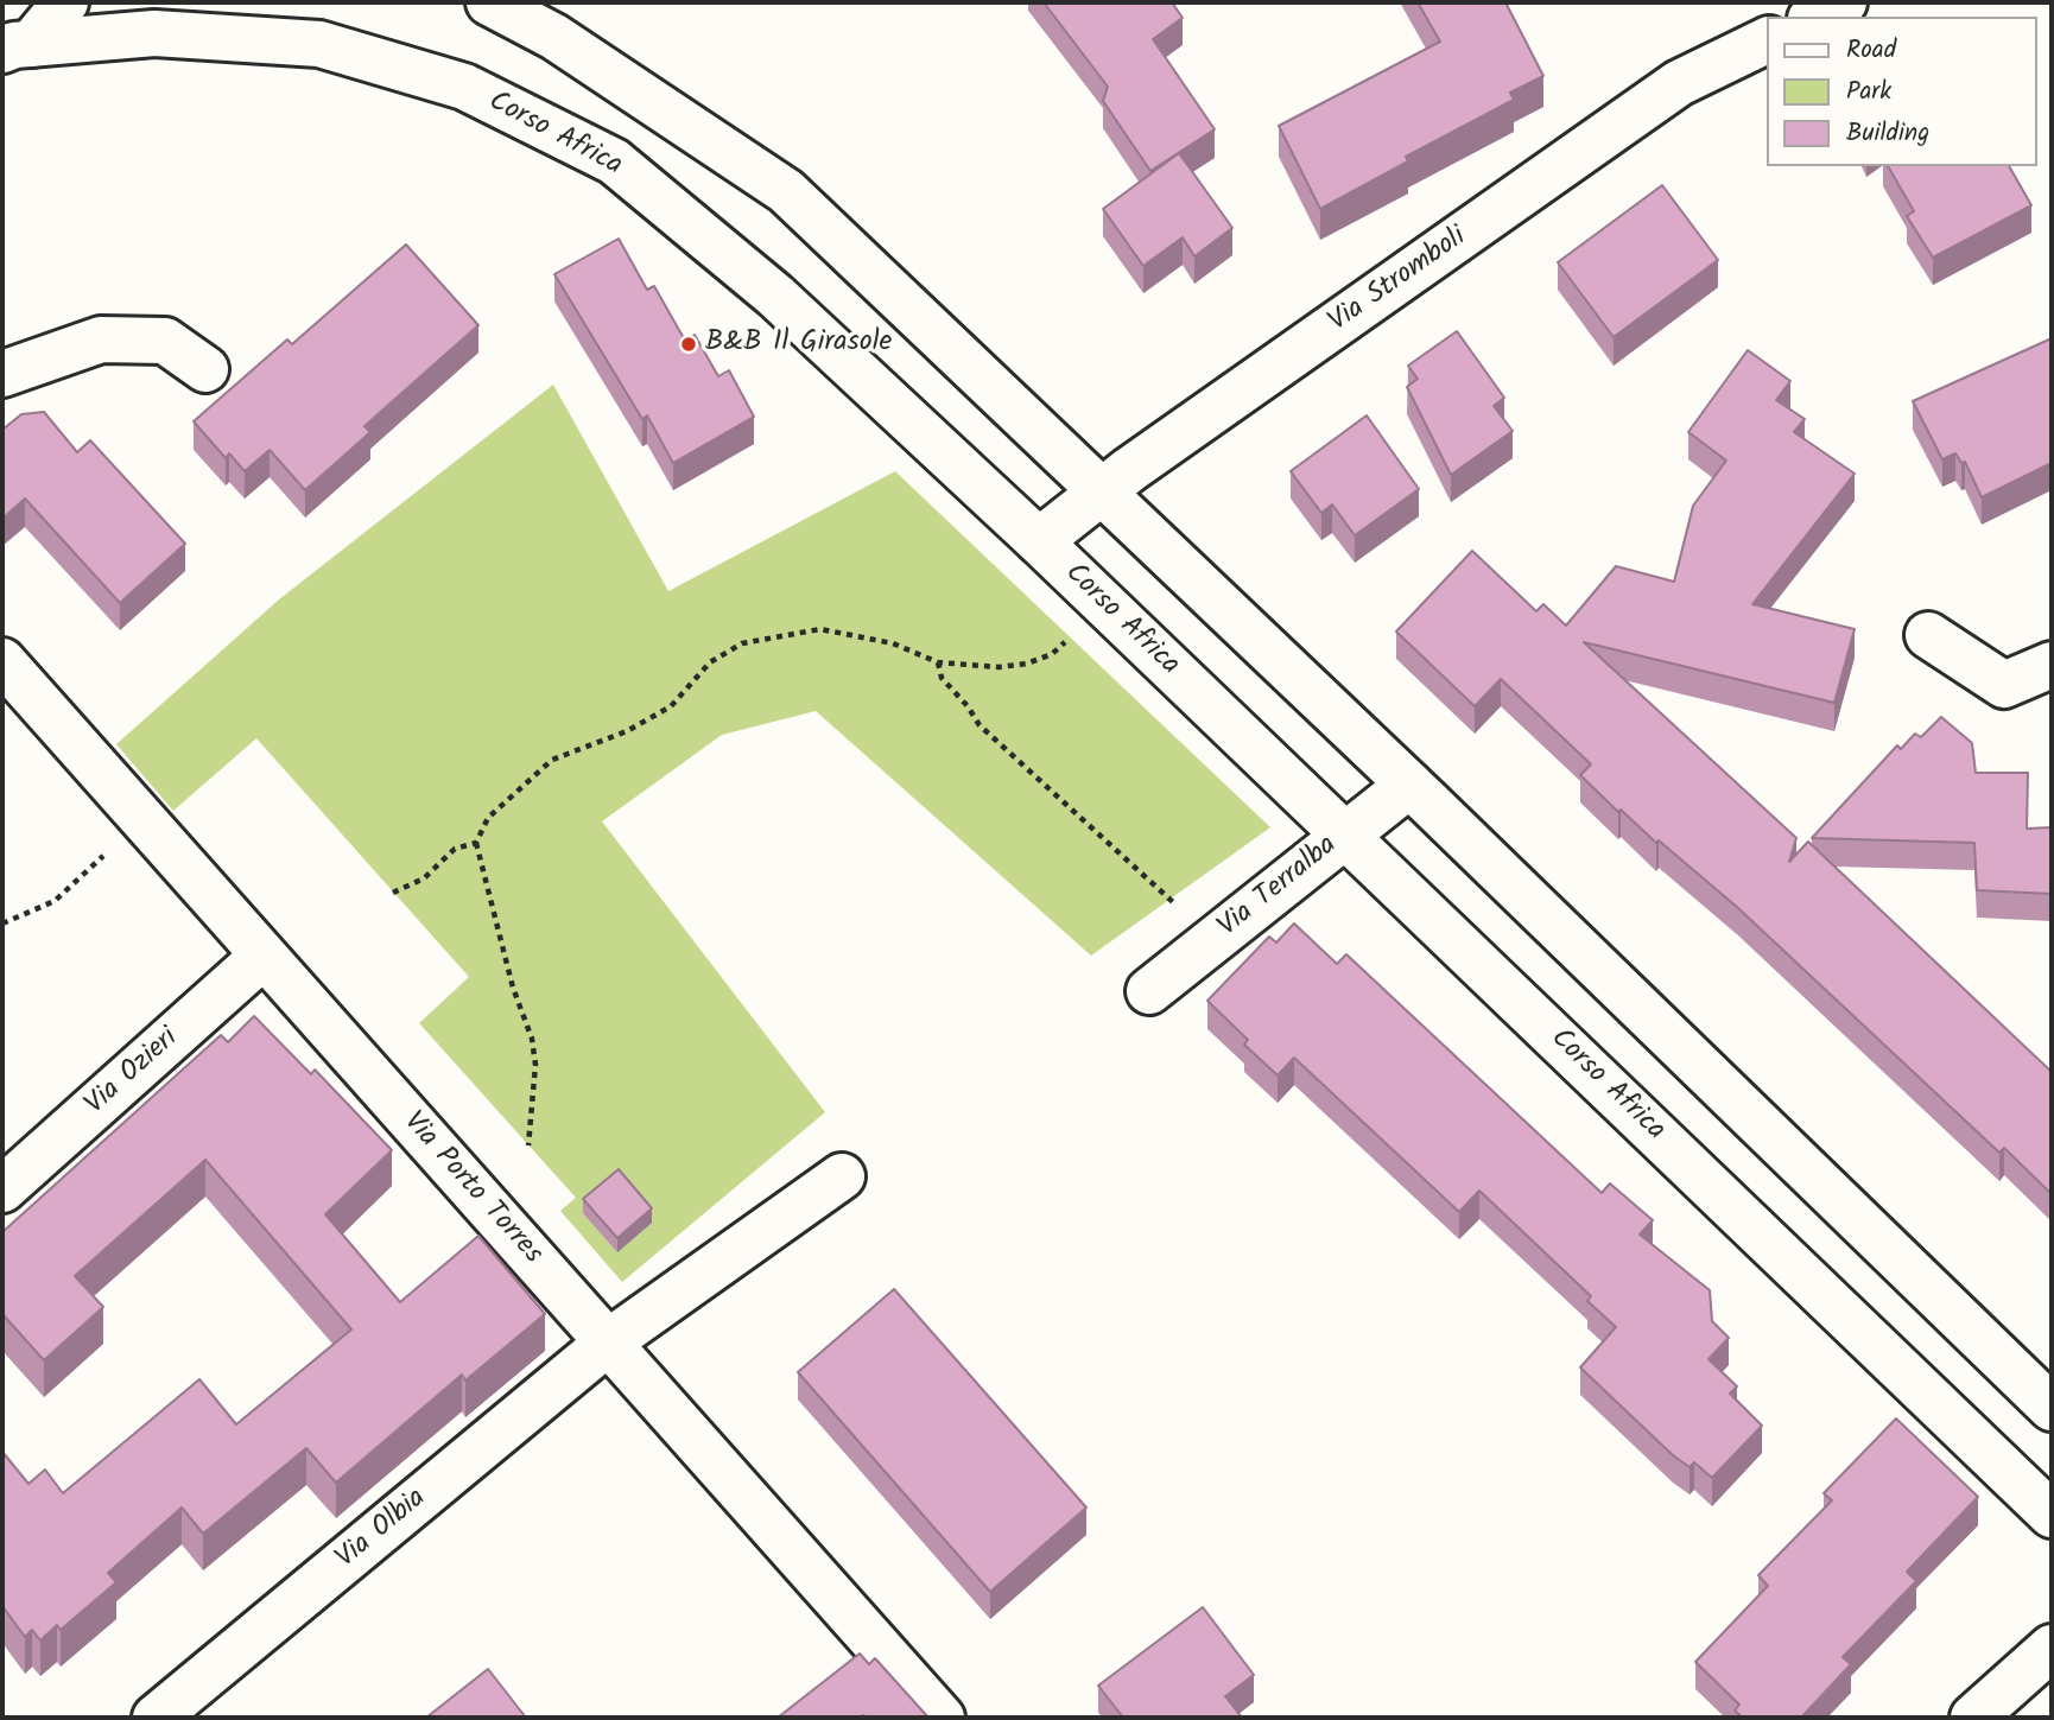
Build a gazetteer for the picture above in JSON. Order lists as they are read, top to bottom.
{
  "streets": {
    "street": [
      "Corso Africa",
      "Via Stromboli",
      "Via Terralba",
      "Via Ozieri",
      "Via Porto Torres",
      "Via Olbia"
    ]
  },
  "crossings": [
    ["Corso Africa", "Via Stromboli"],
    ["Corso Africa", "Via Terralba"],
    ["Via Ozieri", "Via Porto Torres"],
    ["Via Porto Torres", "Via Olbia"]
  ],
  "places": ["B&B Il Girasole"],
  "legend": ["Road", "Park", "Building"]
}
